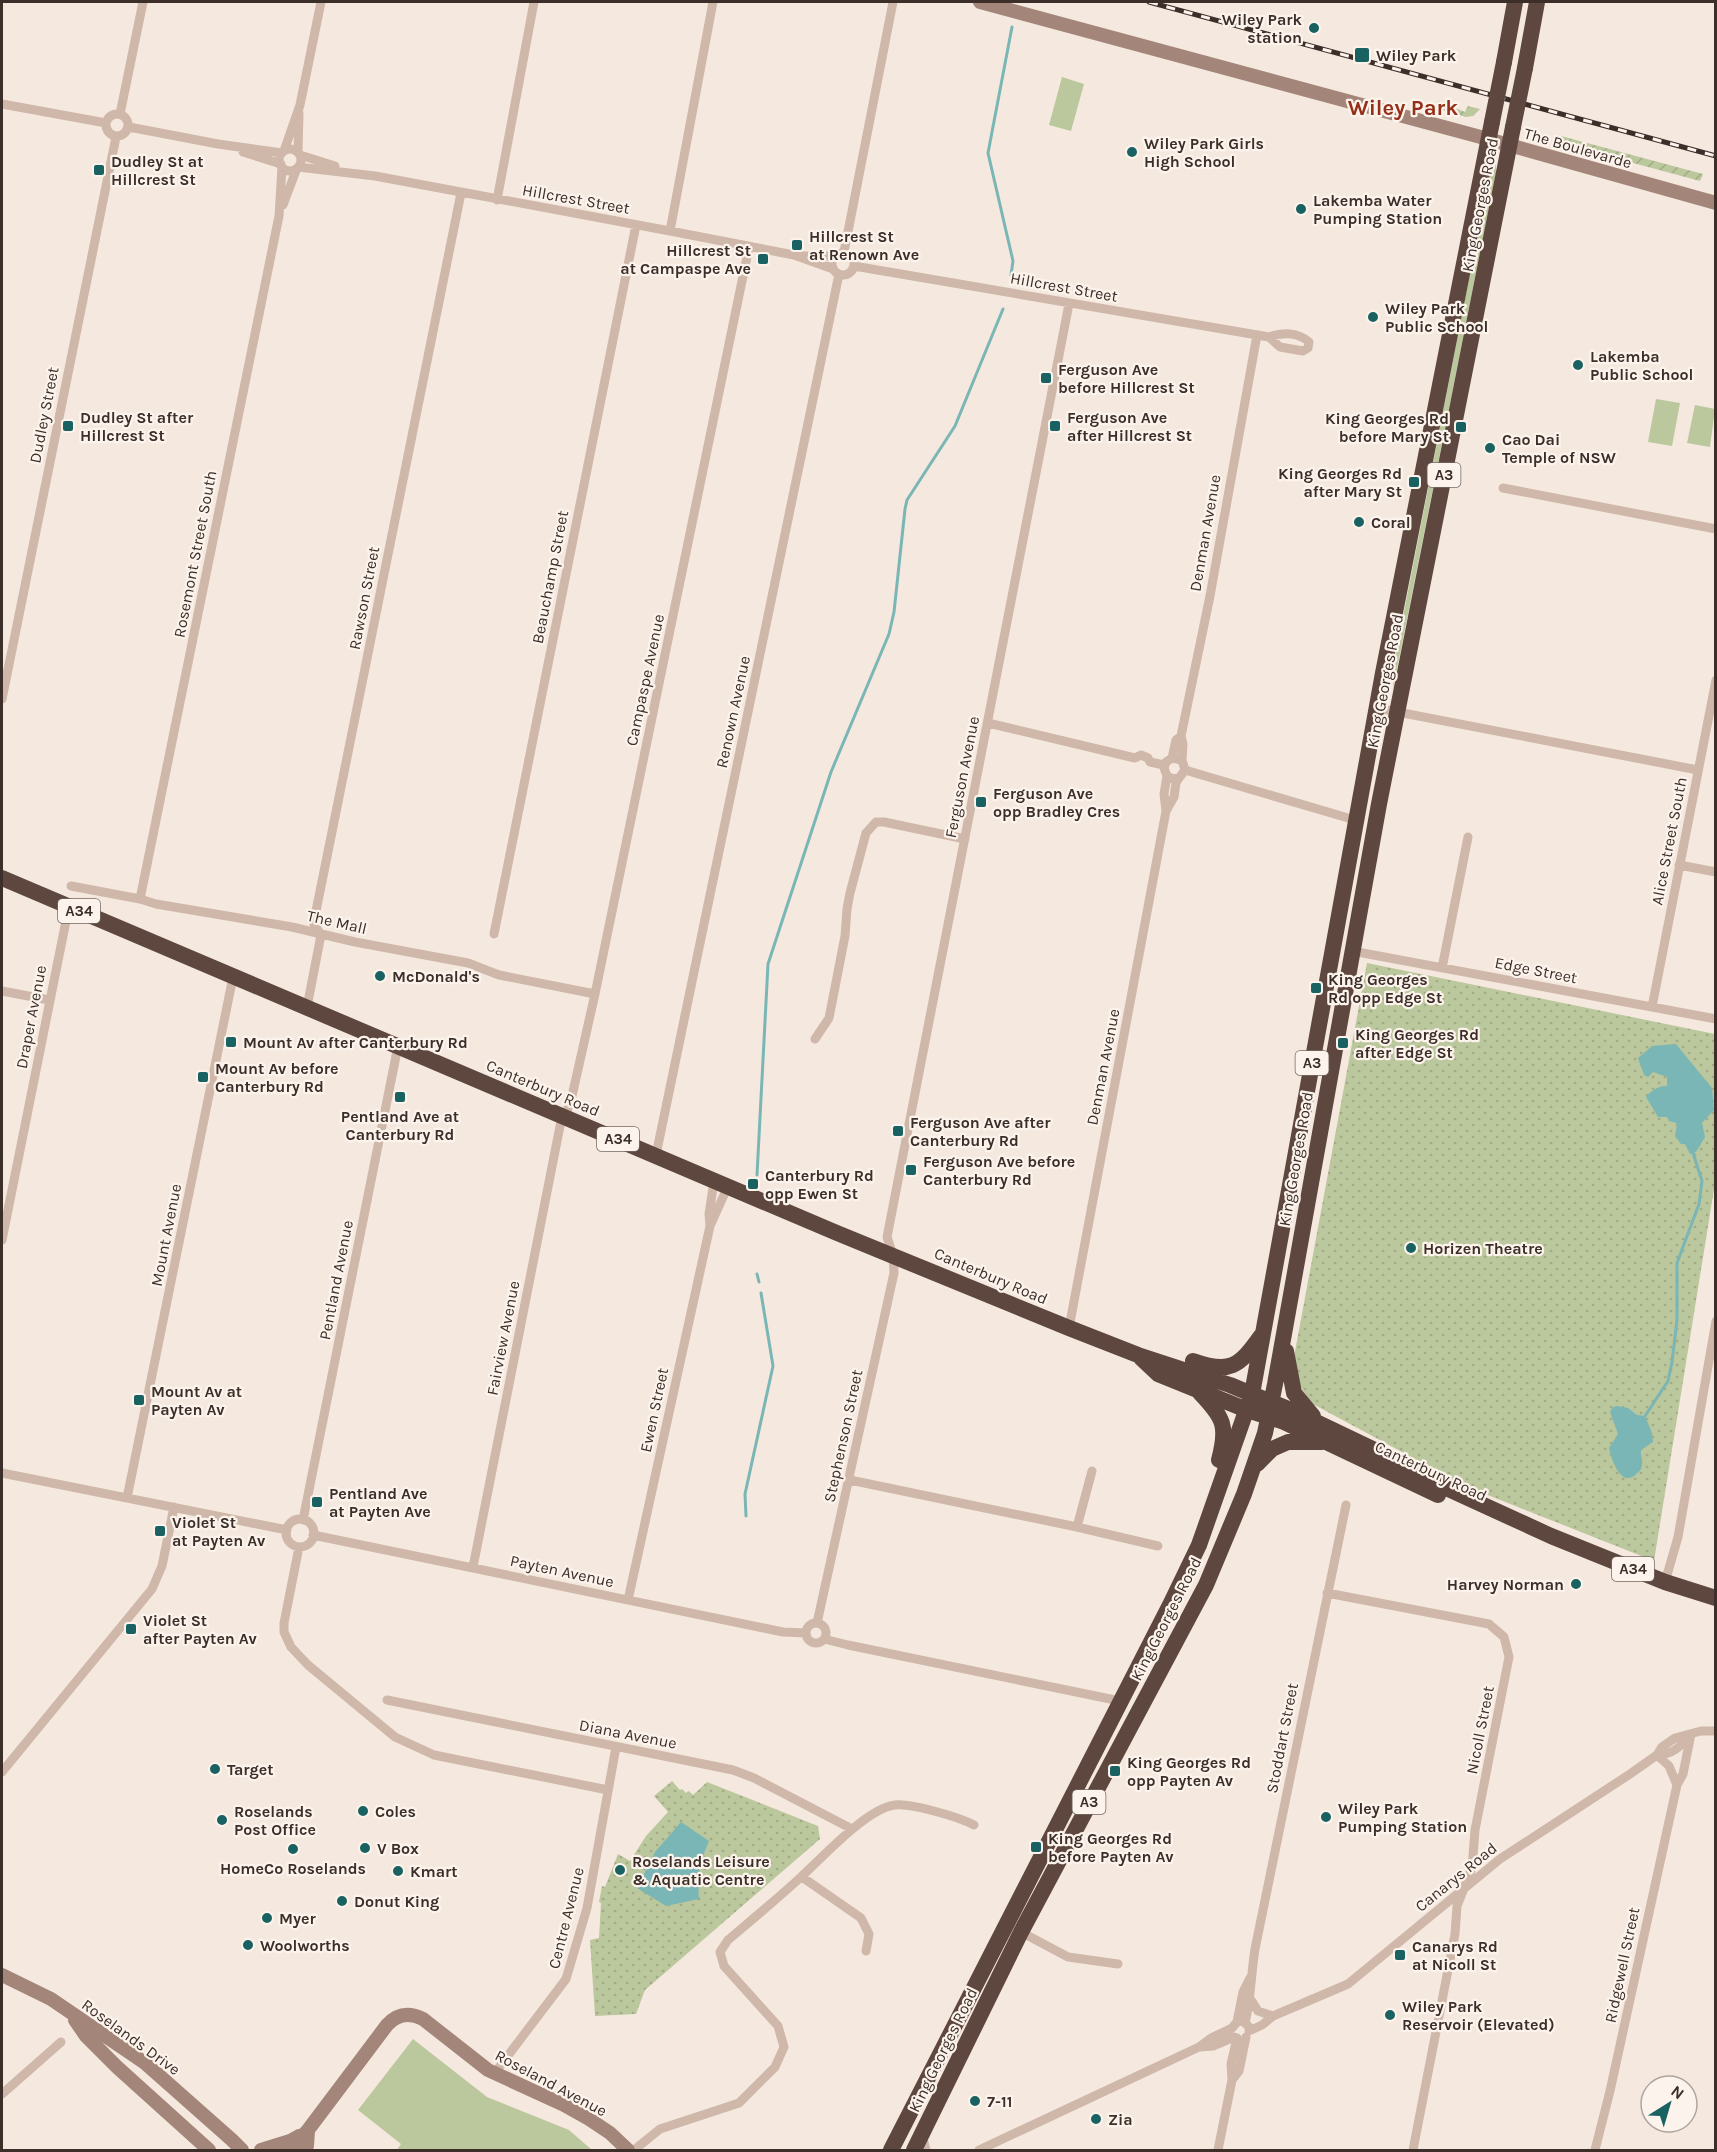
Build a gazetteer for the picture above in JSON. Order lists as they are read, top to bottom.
{
  "streets": {
    "highway": [
      "King Georges Road",
      "A3",
      "A34",
      "Canterbury Road"
    ],
    "street": [
      "The Boulevarde",
      "Hillcrest Street",
      "Dudley Street",
      "Denman Avenue",
      "Rosemont Street South",
      "Beauchamp Street",
      "Rawson Street",
      "Campaspe Avenue",
      "Renown Avenue",
      "Ferguson Avenue",
      "Alice Street South",
      "The Mall",
      "Edge Street",
      "Draper Avenue",
      "Mount Avenue",
      "Pentland Avenue",
      "Fairview Avenue",
      "Ewen Street",
      "Stephenson Street",
      "Payten Avenue",
      "Nicoll Street",
      "Diana Avenue",
      "Stoddart Street",
      "Canarys Road",
      "Centre Avenue",
      "Ridgewell Street",
      "Roselands Drive",
      "Roseland Avenue"
    ]
  },
  "crossings": [
    ["The Boulevarde", "King Georges Road"],
    ["Hillcrest Street", "Denman Avenue"],
    ["Hillcrest Street", "Rosemont Street South"],
    ["Hillcrest Street", "Beauchamp Street"],
    ["Hillcrest Street", "Rawson Street"],
    ["Hillcrest Street", "Campaspe Avenue"],
    ["Hillcrest Street", "Renown Avenue"],
    ["Hillcrest Street", "Ferguson Avenue"],
    ["King Georges Road", "Edge Street"],
    ["King Georges Road", "Canterbury Road"],
    ["Denman Avenue", "Canterbury Road"],
    ["Rosemont Street South", "The Mall"],
    ["Rawson Street", "The Mall"],
    ["Rawson Street", "Canterbury Road"],
    ["Campaspe Avenue", "The Mall"],
    ["Campaspe Avenue", "Canterbury Road"],
    ["Campaspe Avenue", "Fairview Avenue"],
    ["Renown Avenue", "Canterbury Road"],
    ["Ferguson Avenue", "Canterbury Road"],
    ["Ferguson Avenue", "Stephenson Street"],
    ["Alice Street South", "Edge Street"],
    ["Draper Avenue", "Canterbury Road"],
    ["Canterbury Road", "Mount Avenue"],
    ["Canterbury Road", "Pentland Avenue"],
    ["Canterbury Road", "Fairview Avenue"],
    ["Canterbury Road", "Ewen Street"],
    ["Canterbury Road", "Stephenson Street"],
    ["Pentland Avenue", "Payten Avenue"],
    ["Fairview Avenue", "Payten Avenue"],
    ["Ewen Street", "Payten Avenue"],
    ["Stephenson Street", "Payten Avenue"],
    ["Nicoll Street", "Stoddart Street"],
    ["Nicoll Street", "Canarys Road"],
    ["Diana Avenue", "Centre Avenue"],
    ["Stoddart Street", "Canarys Road"],
    ["Canarys Road", "Ridgewell Street"],
    ["Centre Avenue", "Roseland Avenue"]
  ],
  "districts": ["Wiley Park"],
  "places": {
    "other": [
      "Wiley Park station",
      "Wiley Park Girls High School",
      "Lakemba Water Pumping Station",
      "Wiley Park Public School",
      "Lakemba Public School",
      "Cao Dai Temple of NSW",
      "Coral",
      "McDonald's",
      "Horizen Theatre",
      "Harvey Norman",
      "Target",
      "Coles",
      "Wiley Park Pumping Station",
      "Roselands Post Office",
      "V Box",
      "HomeCo Roselands",
      "Roselands Leisure & Aquatic Centre",
      "Kmart",
      "Donut King",
      "Myer",
      "Woolworths",
      "Wiley Park Reservoir (Elevated)",
      "7-11",
      "Zia"
    ],
    "transit": [
      "Wiley Park",
      "Dudley St at Hillcrest St",
      "Hillcrest St at Renown Ave",
      "Hillcrest St at Campaspe Ave",
      "Ferguson Ave before Hillcrest St",
      "Dudley St after Hillcrest St",
      "Ferguson Ave after Hillcrest St",
      "King Georges Rd before Mary St",
      "King Georges Rd after Mary St",
      "Ferguson Ave opp Bradley Cres",
      "King Georges Rd opp Edge St",
      "Mount Av after Canterbury Rd",
      "King Georges Rd after Edge St",
      "Mount Av before Canterbury Rd",
      "Pentland Ave at Canterbury Rd",
      "Ferguson Ave after Canterbury Rd",
      "Ferguson Ave before Canterbury Rd",
      "Canterbury Rd opp Ewen St",
      "Mount Av at Payten Av",
      "Pentland Ave at Payten Ave",
      "Violet St at Payten Av",
      "Violet St after Payten Av",
      "King Georges Rd opp Payten Av",
      "King Georges Rd before Payten Av",
      "Canarys Rd at Nicoll St"
    ]
  },
  "north": "top right"
}
